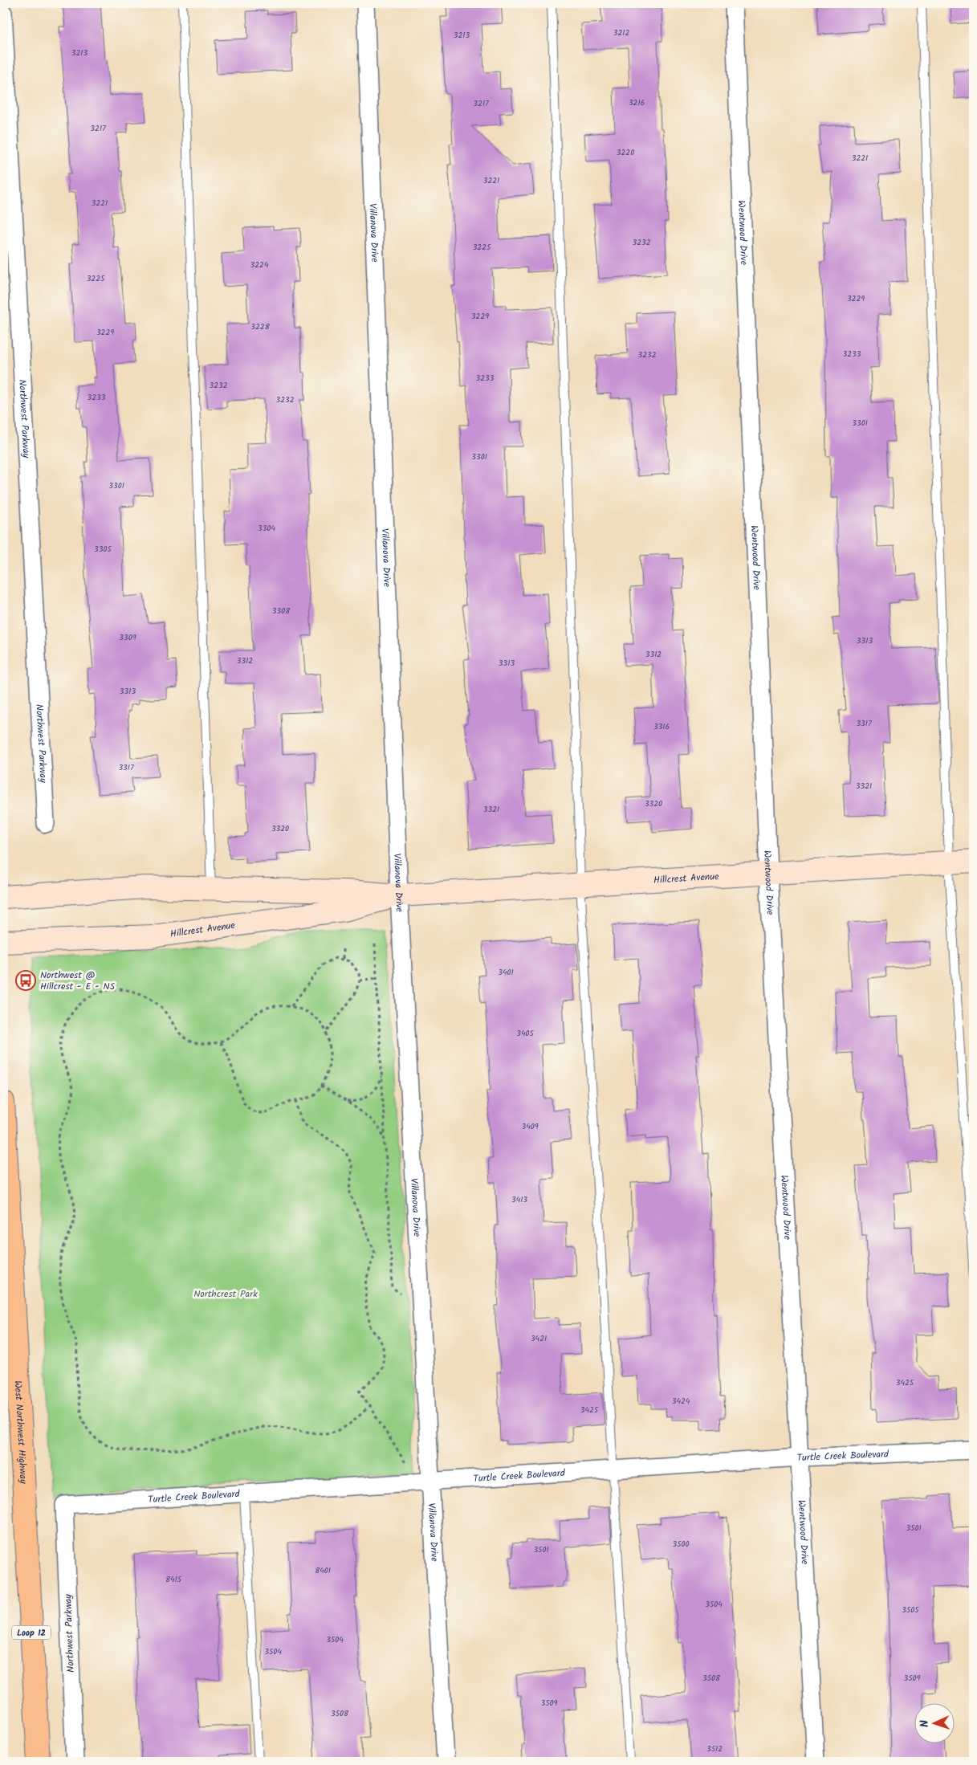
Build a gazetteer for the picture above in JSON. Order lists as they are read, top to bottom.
{
  "streets": {
    "main road": ["West Northwest Highway", "Loop 12"],
    "street": [
      "Villanova Drive",
      "Wentwood Drive",
      "Northwest Parkway",
      "Hillcrest Avenue",
      "Turtle Creek Boulevard"
    ]
  },
  "crossings": [
    ["Villanova Drive", "Hillcrest Avenue"],
    ["Villanova Drive", "Turtle Creek Boulevard"],
    ["Wentwood Drive", "Hillcrest Avenue"],
    ["Wentwood Drive", "Turtle Creek Boulevard"],
    ["Northwest Parkway", "Turtle Creek Boulevard"]
  ],
  "parks": ["Northcrest Park"],
  "places": {
    "bus stop": ["Northwest @ Hillcrest - E - NS"]
  },
  "house_numbers": [
    "3212",
    "3213",
    "3213",
    "3216",
    "3217",
    "3217",
    "3220",
    "3221",
    "3221",
    "3221",
    "3232",
    "3225",
    "3224",
    "3225",
    "3229",
    "3229",
    "3228",
    "3229",
    "3233",
    "3232",
    "3233",
    "3232",
    "3233",
    "3232",
    "3301",
    "3301",
    "3301",
    "3304",
    "3305",
    "3308",
    "3309",
    "3313",
    "3312",
    "3312",
    "3313",
    "3313",
    "3317",
    "3316",
    "3317",
    "3321",
    "3320",
    "3321",
    "3320",
    "3401",
    "3405",
    "3409",
    "3413",
    "3421",
    "3425",
    "3424",
    "3425",
    "3501",
    "3500",
    "3501",
    "8401",
    "8415",
    "3504",
    "3505",
    "3504",
    "3504",
    "3508",
    "3509",
    "3509",
    "3508",
    "3512"
  ],
  "north": "left"
}
